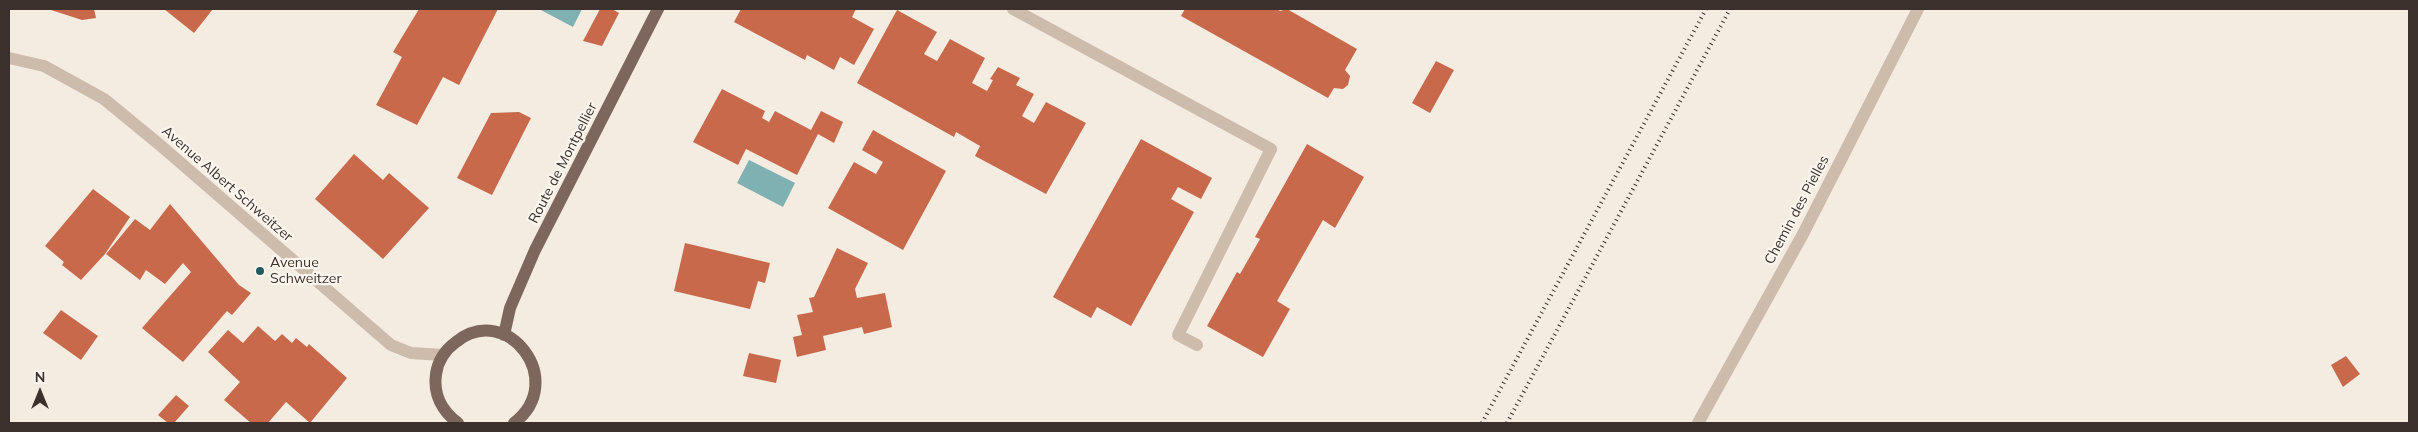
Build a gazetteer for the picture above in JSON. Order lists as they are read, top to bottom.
{
  "streets": {
    "main road": ["Route de Montpellier"],
    "street": ["Avenue Albert Schweitzer", "Chemin des Pielles"]
  },
  "places": ["Avenue Schweitzer"],
  "north": "top"
}
